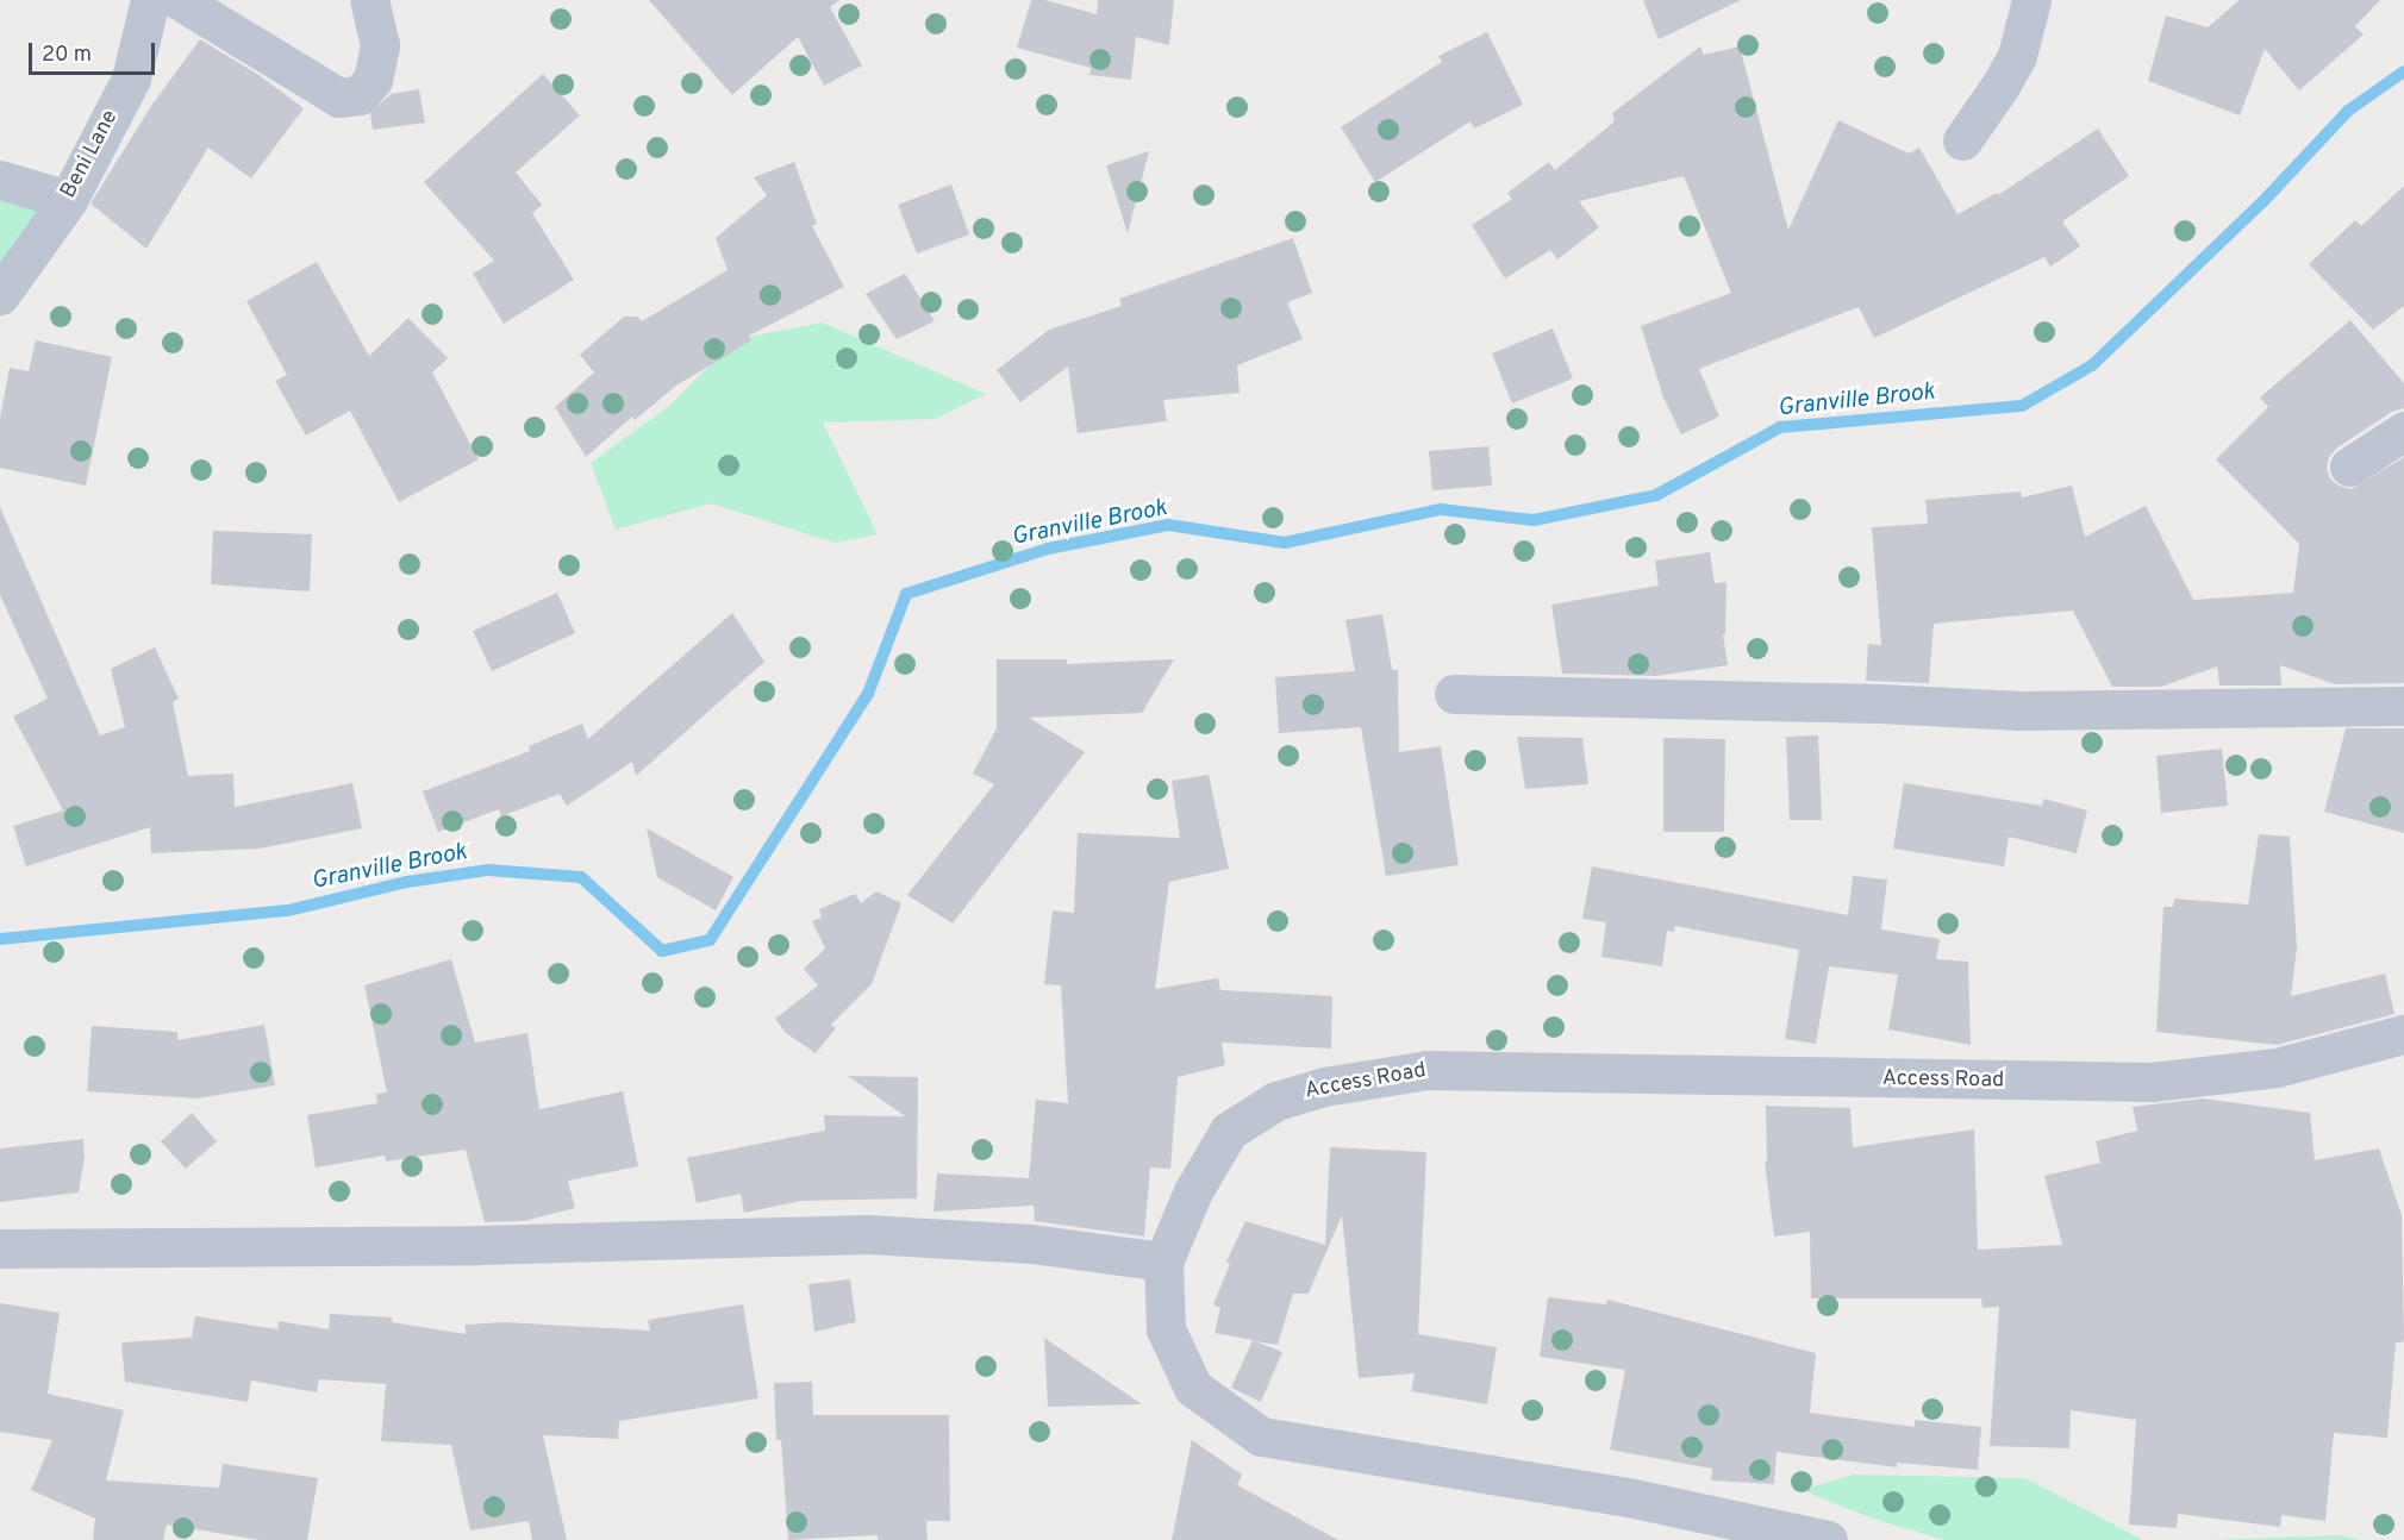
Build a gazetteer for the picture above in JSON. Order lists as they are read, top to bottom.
{
  "streets": {
    "street": ["Beni Lane", "Access Road"]
  },
  "water": ["Granville Brook"],
  "scale_bar": "20 m"
}
